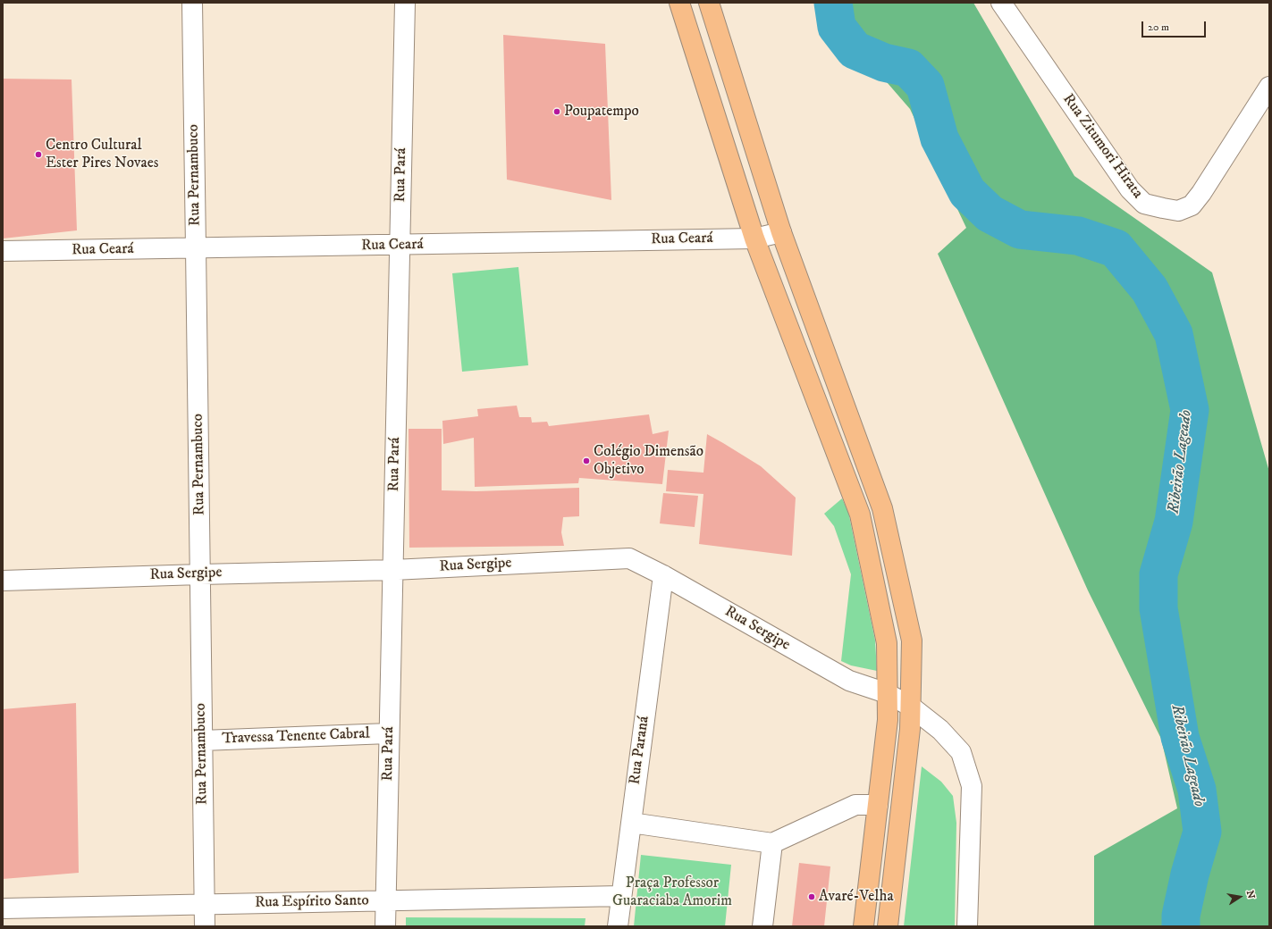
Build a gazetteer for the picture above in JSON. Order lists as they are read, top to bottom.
{
  "streets": {
    "street": [
      "Rua Zitumori Hirata",
      "Rua Pernambuco",
      "Rua Pará",
      "Rua Ceará",
      "Rua Sergipe",
      "Travessa Tenente Cabral",
      "Rua Paraná",
      "Rua Espírito Santo"
    ]
  },
  "crossings": [
    ["Rua Pernambuco", "Rua Ceará"],
    ["Rua Pernambuco", "Rua Sergipe"],
    ["Rua Pernambuco", "Travessa Tenente Cabral"],
    ["Rua Pernambuco", "Rua Espírito Santo"],
    ["Rua Pará", "Rua Ceará"],
    ["Rua Pará", "Rua Sergipe"],
    ["Rua Pará", "Travessa Tenente Cabral"],
    ["Rua Pará", "Rua Espírito Santo"],
    ["Rua Sergipe", "Rua Paraná"],
    ["Rua Paraná", "Rua Espírito Santo"]
  ],
  "water": ["Ribeirão Lageado"],
  "parks": ["Praça Professor Guaraciaba Amorim"],
  "places": [
    "Poupatempo",
    "Centro Cultural Ester Pires Novaes",
    "Colégio Dimensão Objetivo",
    "Avaré-Velha"
  ],
  "scale_bar": "20 m",
  "north": "right"
}
